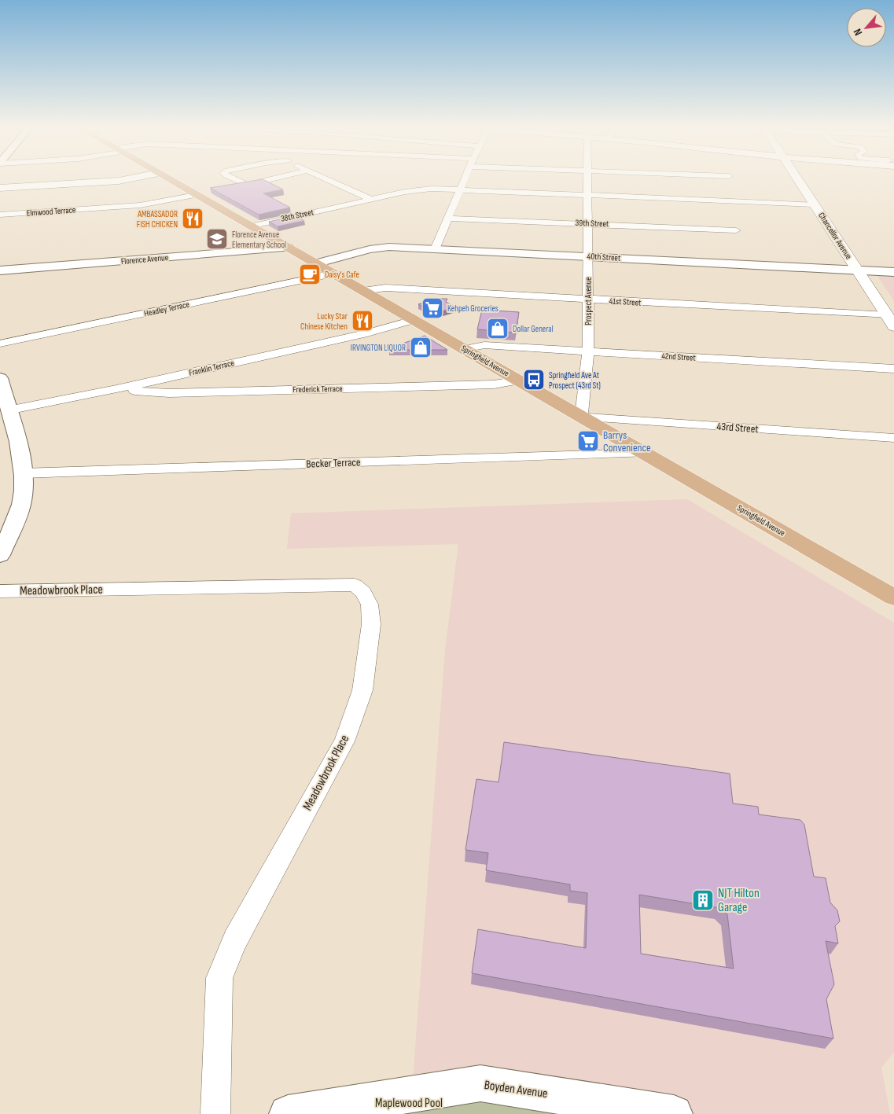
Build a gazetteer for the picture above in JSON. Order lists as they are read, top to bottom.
{
  "streets": {
    "main road": ["Chancellor Avenue", "Springfield Avenue"],
    "street": [
      "Elmwood Terrace",
      "38th Street",
      "39th Street",
      "40th Street",
      "Florence Avenue",
      "Prospect Avenue",
      "41st Street",
      "Headley Terrace",
      "42nd Street",
      "Franklin Terrace",
      "Frederick Terrace",
      "43rd Street",
      "Becker Terrace",
      "Meadowbrook Place",
      "Boyden Avenue"
    ]
  },
  "crossings": [
    ["Elmwood Terrace", "Springfield Avenue"],
    ["38th Street", "Chancellor Avenue"],
    ["38th Street", "Prospect Avenue"],
    ["38th Street", "Springfield Avenue"],
    ["39th Street", "Prospect Avenue"],
    ["Chancellor Avenue", "40th Street"],
    ["Chancellor Avenue", "41st Street"],
    ["40th Street", "Prospect Avenue"],
    ["40th Street", "Springfield Avenue"],
    ["Florence Avenue", "Springfield Avenue"],
    ["Prospect Avenue", "41st Street"],
    ["Prospect Avenue", "42nd Street"],
    ["Prospect Avenue", "Springfield Avenue"],
    ["Prospect Avenue", "43rd Street"],
    ["41st Street", "Springfield Avenue"],
    ["Headley Terrace", "Springfield Avenue"],
    ["42nd Street", "Springfield Avenue"],
    ["Springfield Avenue", "Franklin Terrace"],
    ["Springfield Avenue", "Frederick Terrace"],
    ["Springfield Avenue", "43rd Street"],
    ["Springfield Avenue", "Becker Terrace"],
    ["Franklin Terrace", "Frederick Terrace"]
  ],
  "parks": ["Maplewood Pool"],
  "places": {
    "restaurant": ["AMBASSADOR FISH CHICKEN", "Lucky Star Chinese Kitchen"],
    "school or university": ["Florence Avenue Elementary School"],
    "cafe": ["Daisy's Cafe"],
    "supermarket": ["Kehpeh Groceries", "Barrys Convenience"],
    "shop": ["Dollar General", "IRVINGTON LIQUOR"],
    "bus stop": ["Springfield Ave At Prospect (43rd St)"],
    "building": ["NJT Hilton Garage"]
  },
  "north": "bottom left"
}
